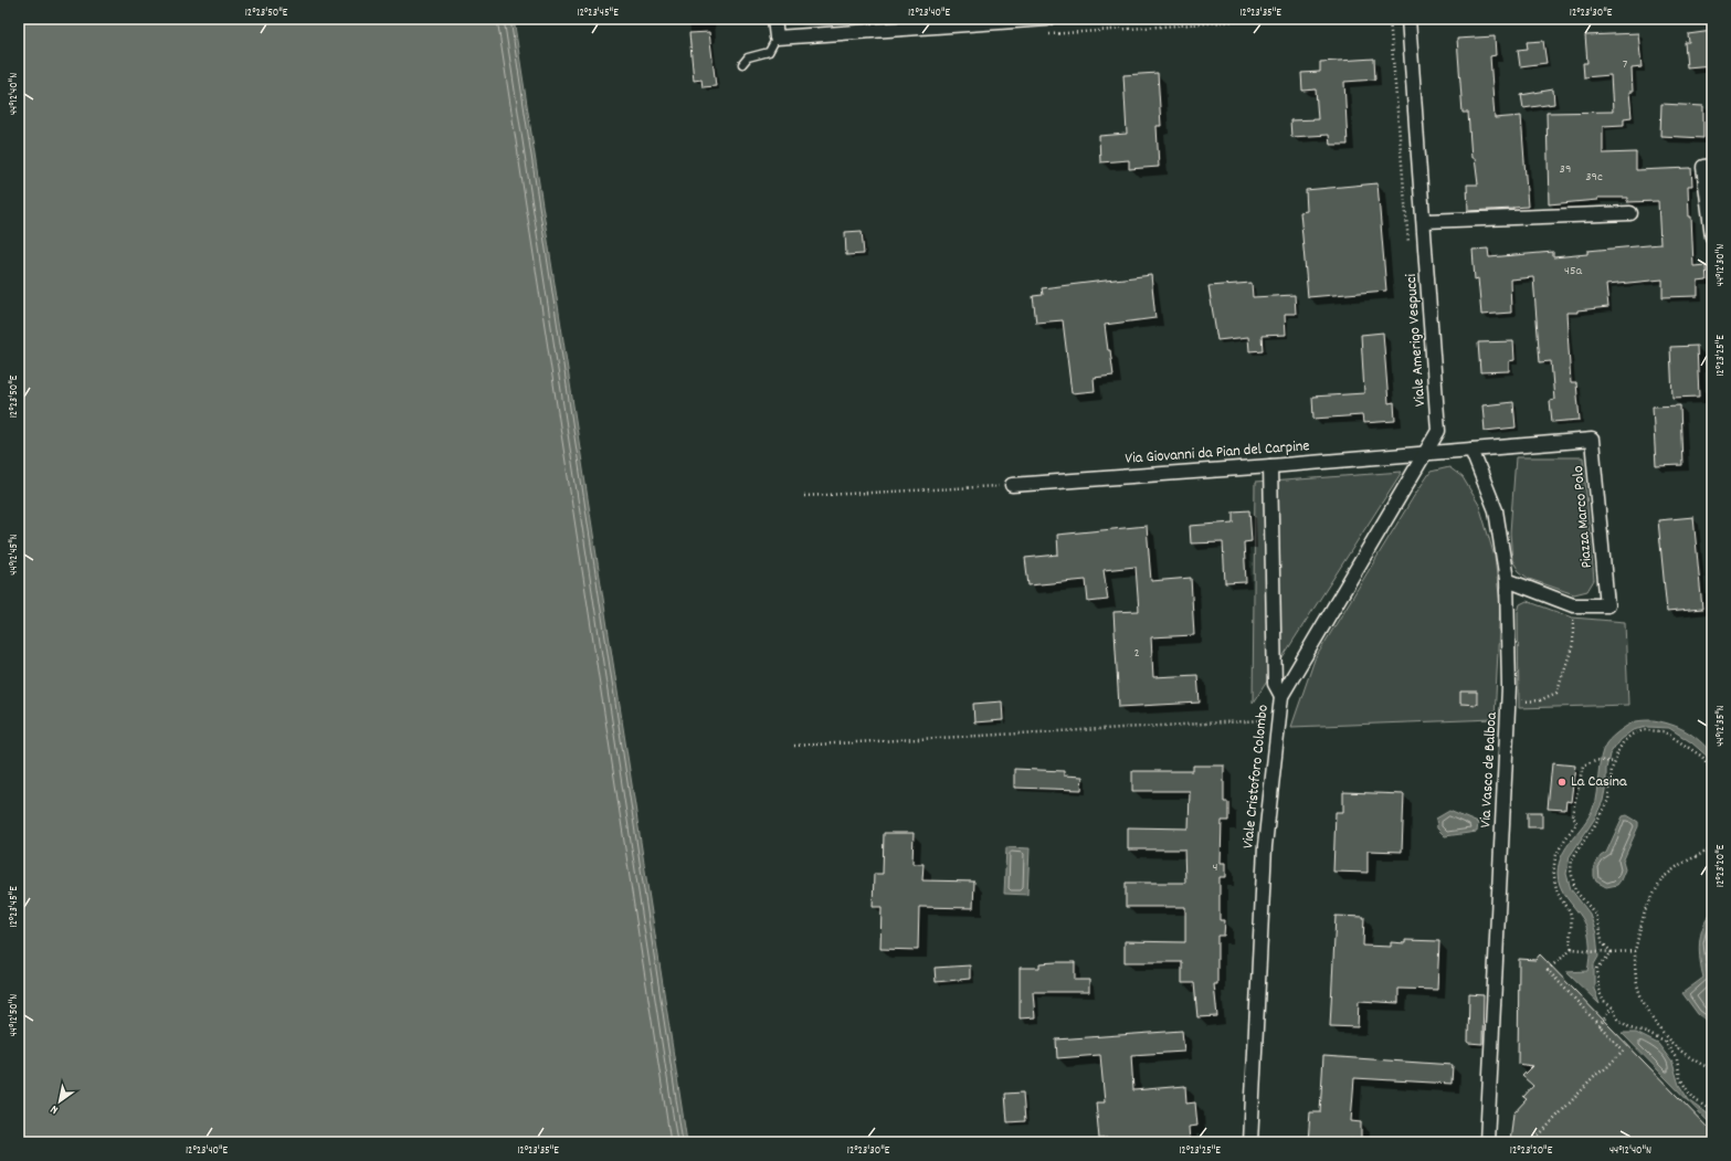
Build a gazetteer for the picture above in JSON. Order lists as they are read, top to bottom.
{
  "streets": {
    "street": [
      "Viale Amerigo Vespucci",
      "Via Giovanni da Pian del Carpine",
      "Piazza Marco Polo",
      "Via Vasco de Balboa",
      "Viale Cristoforo Colombo"
    ]
  },
  "crossings": [
    ["Viale Amerigo Vespucci", "Via Giovanni da Pian del Carpine"],
    ["Viale Amerigo Vespucci", "Viale Cristoforo Colombo"],
    ["Via Giovanni da Pian del Carpine", "Viale Cristoforo Colombo"],
    ["Piazza Marco Polo", "Via Vasco de Balboa"]
  ],
  "places": ["La Casina"],
  "house_numbers": [
    "7",
    "39",
    "39c",
    "45a",
    "2",
    "4"
  ],
  "north": "bottom left",
  "coordinates": [
    "12°23'50\"E",
    "12°23'45\"E",
    "12°23'40\"E",
    "12°23'35\"E",
    "12°23'30\"E",
    "44°12'40\"N",
    "44°12'30\"N",
    "12°23'25\"E",
    "44°12'45\"N",
    "44°12'35\"N",
    "12°23'20\"E",
    "44°12'50\"N"
  ]
}
